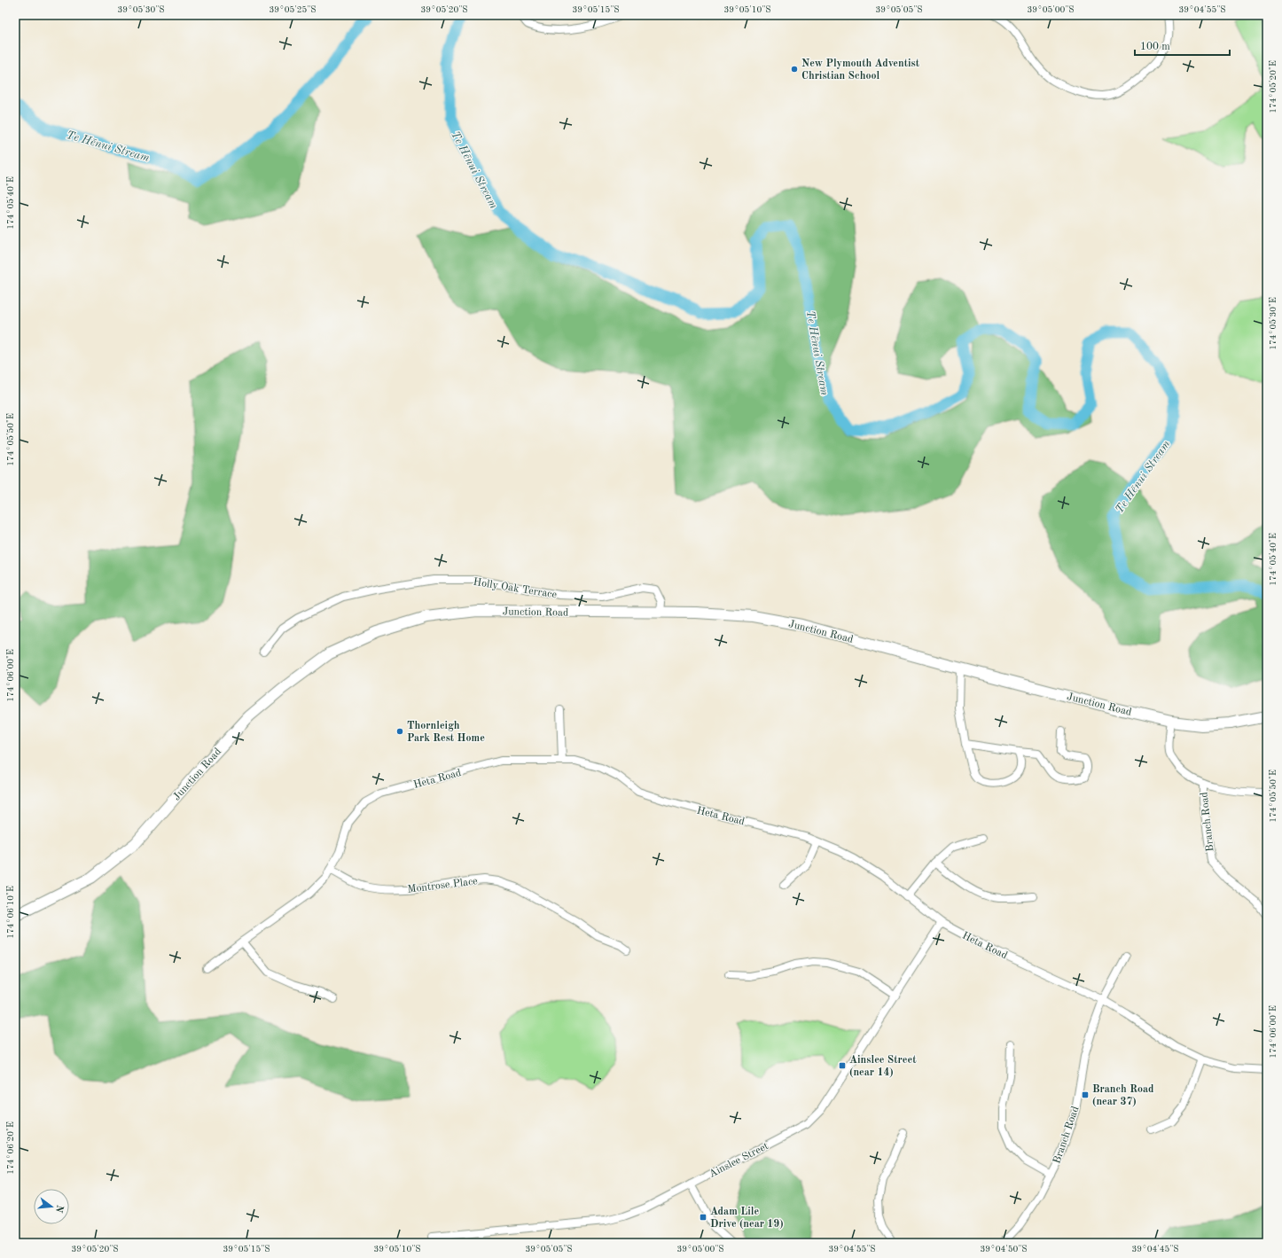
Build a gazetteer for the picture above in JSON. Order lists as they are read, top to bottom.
{
  "streets": {
    "highway": ["Junction Road"],
    "street": [
      "Holly Oak Terrace",
      "Heta Road",
      "Branch Road",
      "Montrose Place",
      "Ainslee Street"
    ]
  },
  "crossings": [
    ["Holly Oak Terrace", "Junction Road"],
    ["Heta Road", "Branch Road"],
    ["Heta Road", "Montrose Place"],
    ["Heta Road", "Ainslee Street"]
  ],
  "water": ["Te Hēnui Stream"],
  "places": {
    "other": ["New Plymouth Adventist Christian School", "Thornleigh Park Rest Home"],
    "transit": ["Ainslee Street (near 14)", "Branch Road (near 37)", "Adam Lile Drive (near 19)"]
  },
  "scale_bar": "100 m",
  "north": "right",
  "coordinates": [
    "39°05'30\"S",
    "39°05'25\"S",
    "39°05'20\"S",
    "39°05'15\"S",
    "39°05'10\"S",
    "39°05'05\"S",
    "39°05'00\"S",
    "39°04'55\"S",
    "174°05'20\"E",
    "174°05'40\"E",
    "174°05'30\"E",
    "174°05'50\"E",
    "174°06'00\"E",
    "174°06'10\"E",
    "174°06'20\"E",
    "39°04'50\"S",
    "39°04'45\"S"
  ]
}
